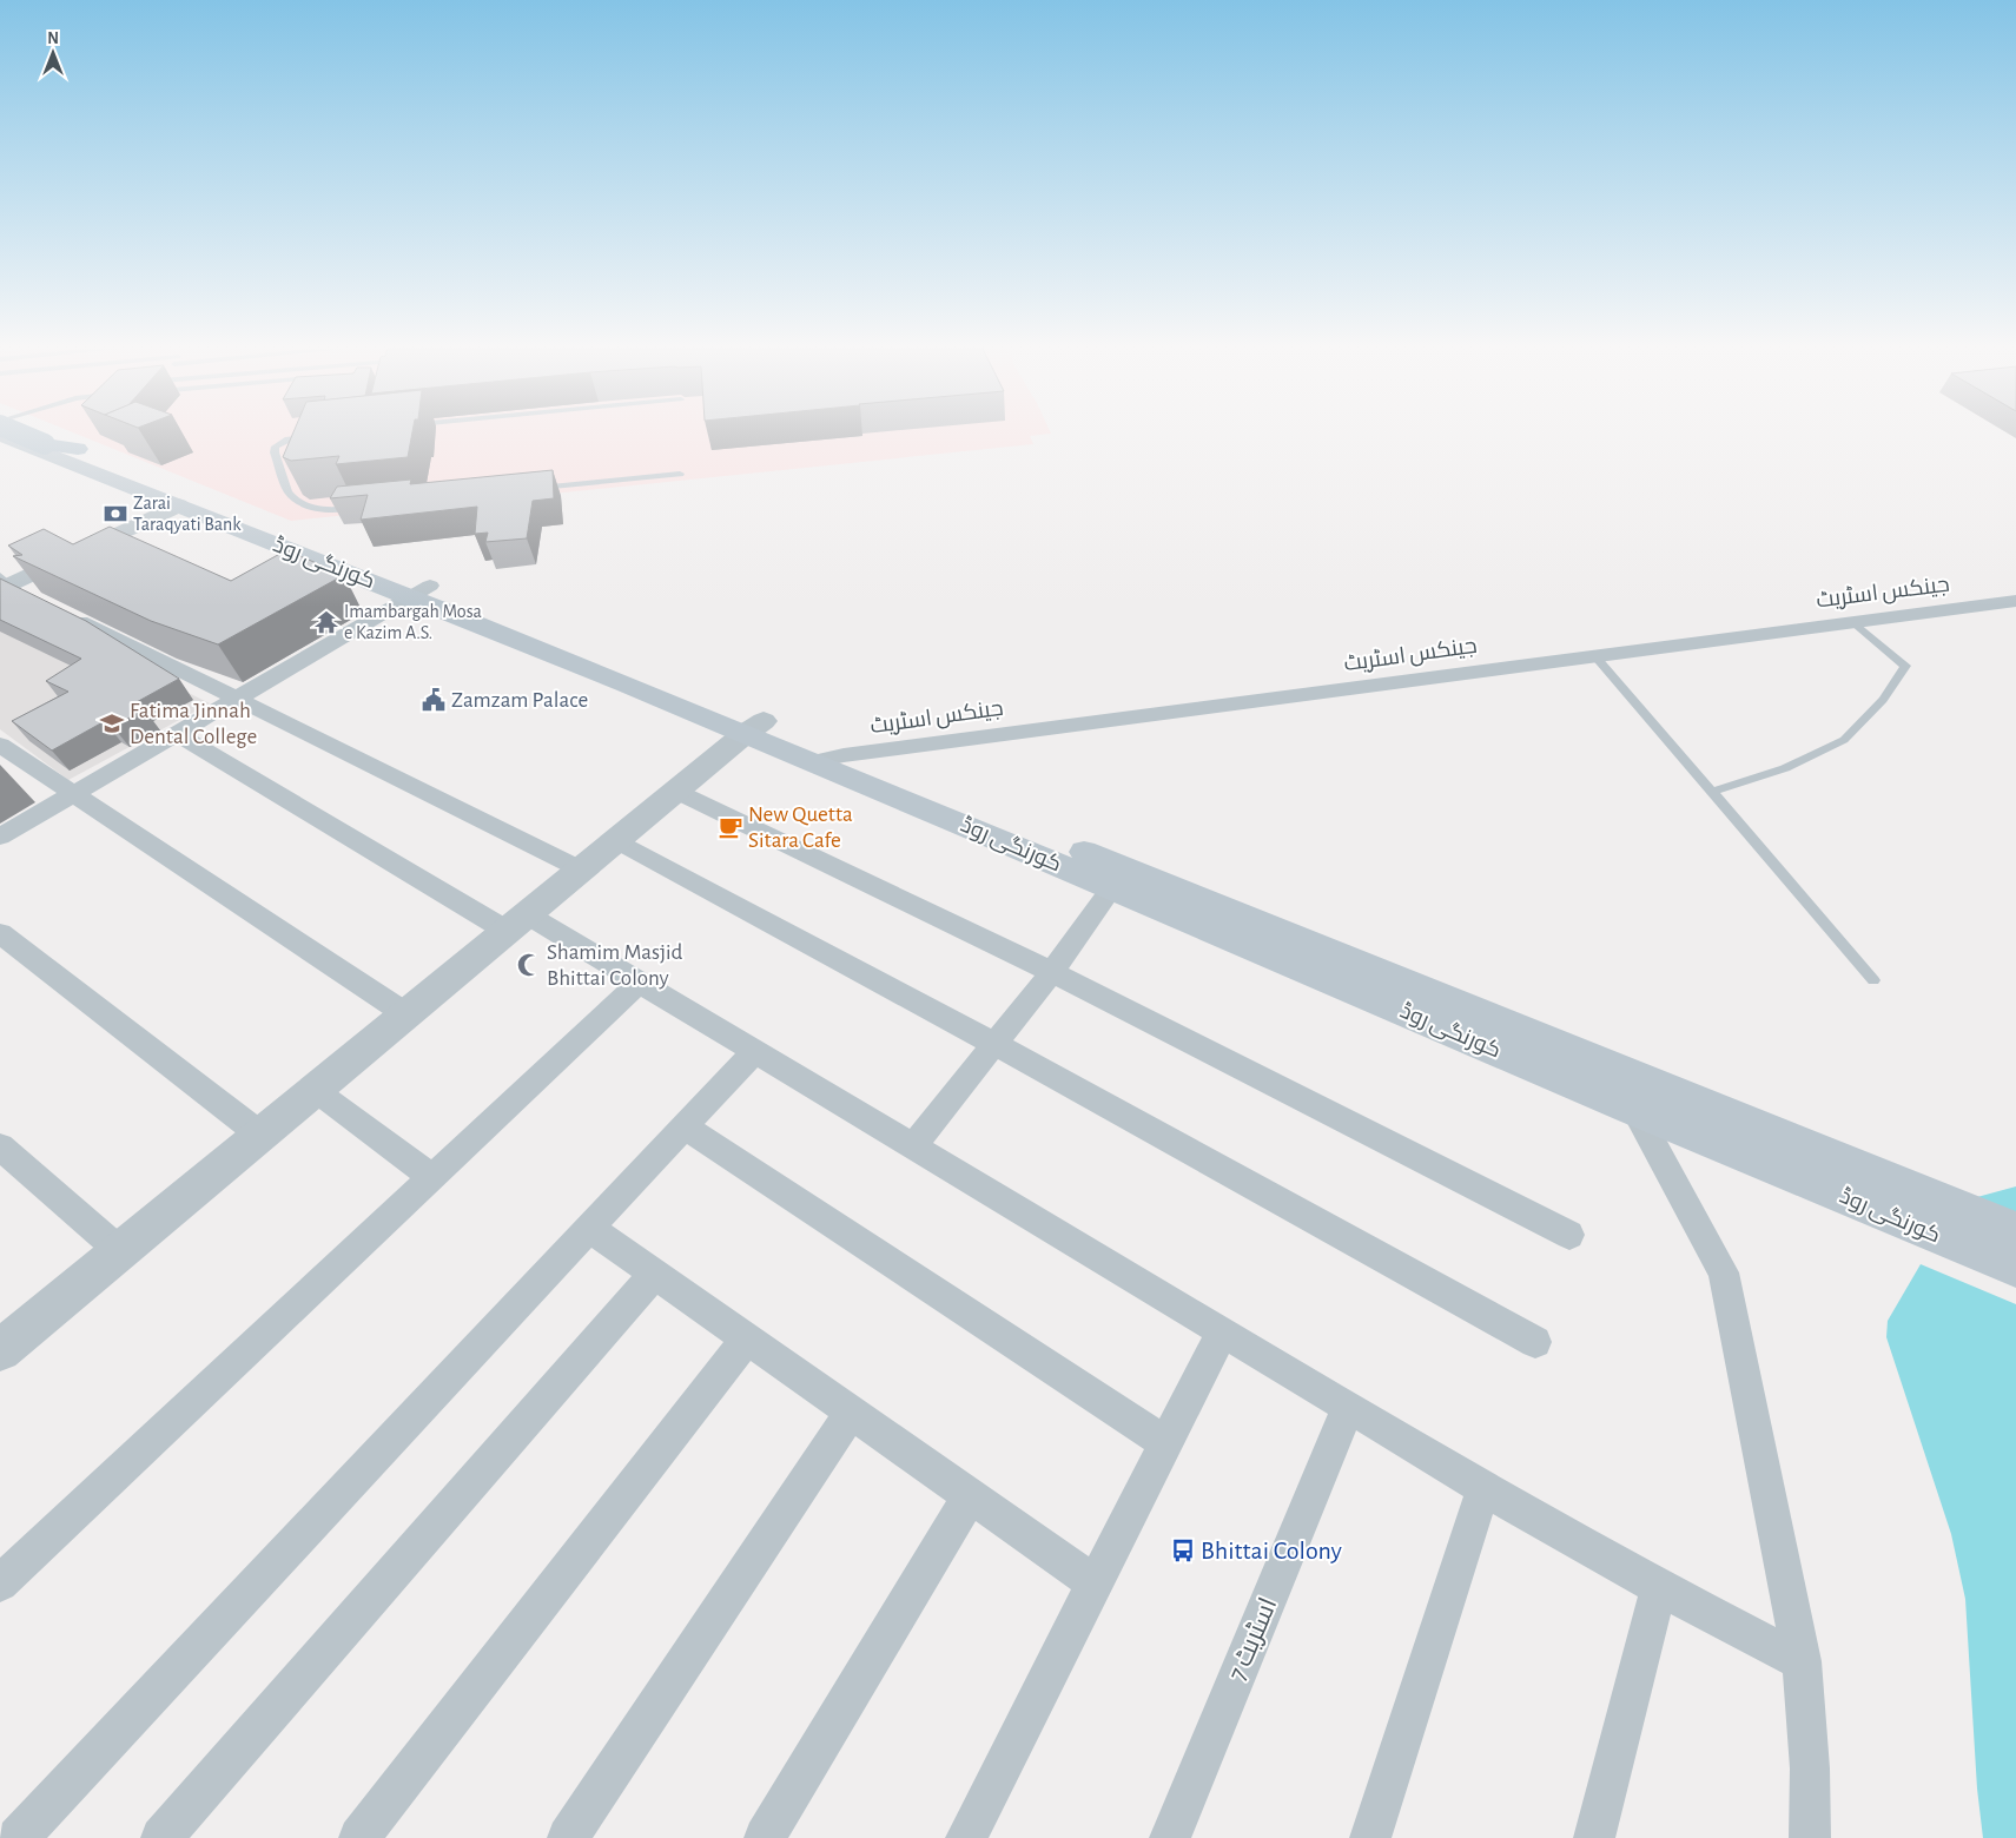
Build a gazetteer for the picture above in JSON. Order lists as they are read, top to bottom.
{
  "streets": {
    "main road": ["کورنگی روڈ"],
    "street": ["جینکس اسٹریٹ", "اسٹریٹ 7"]
  },
  "crossings": [
    ["کورنگی روڈ", "جینکس اسٹریٹ"]
  ],
  "places": {
    "bank": ["Zarai Taraqyati Bank"],
    "temple": ["Imambargah Mosa e Kazim A.S."],
    "public building": ["Zamzam Palace"],
    "school or university": ["Fatima Jinnah Dental College"],
    "cafe": ["New Quetta Sitara Cafe"],
    "mosque": ["Shamim Masjid Bhittai Colony"],
    "bus stop": ["Bhittai Colony"]
  },
  "north": "top"
}
